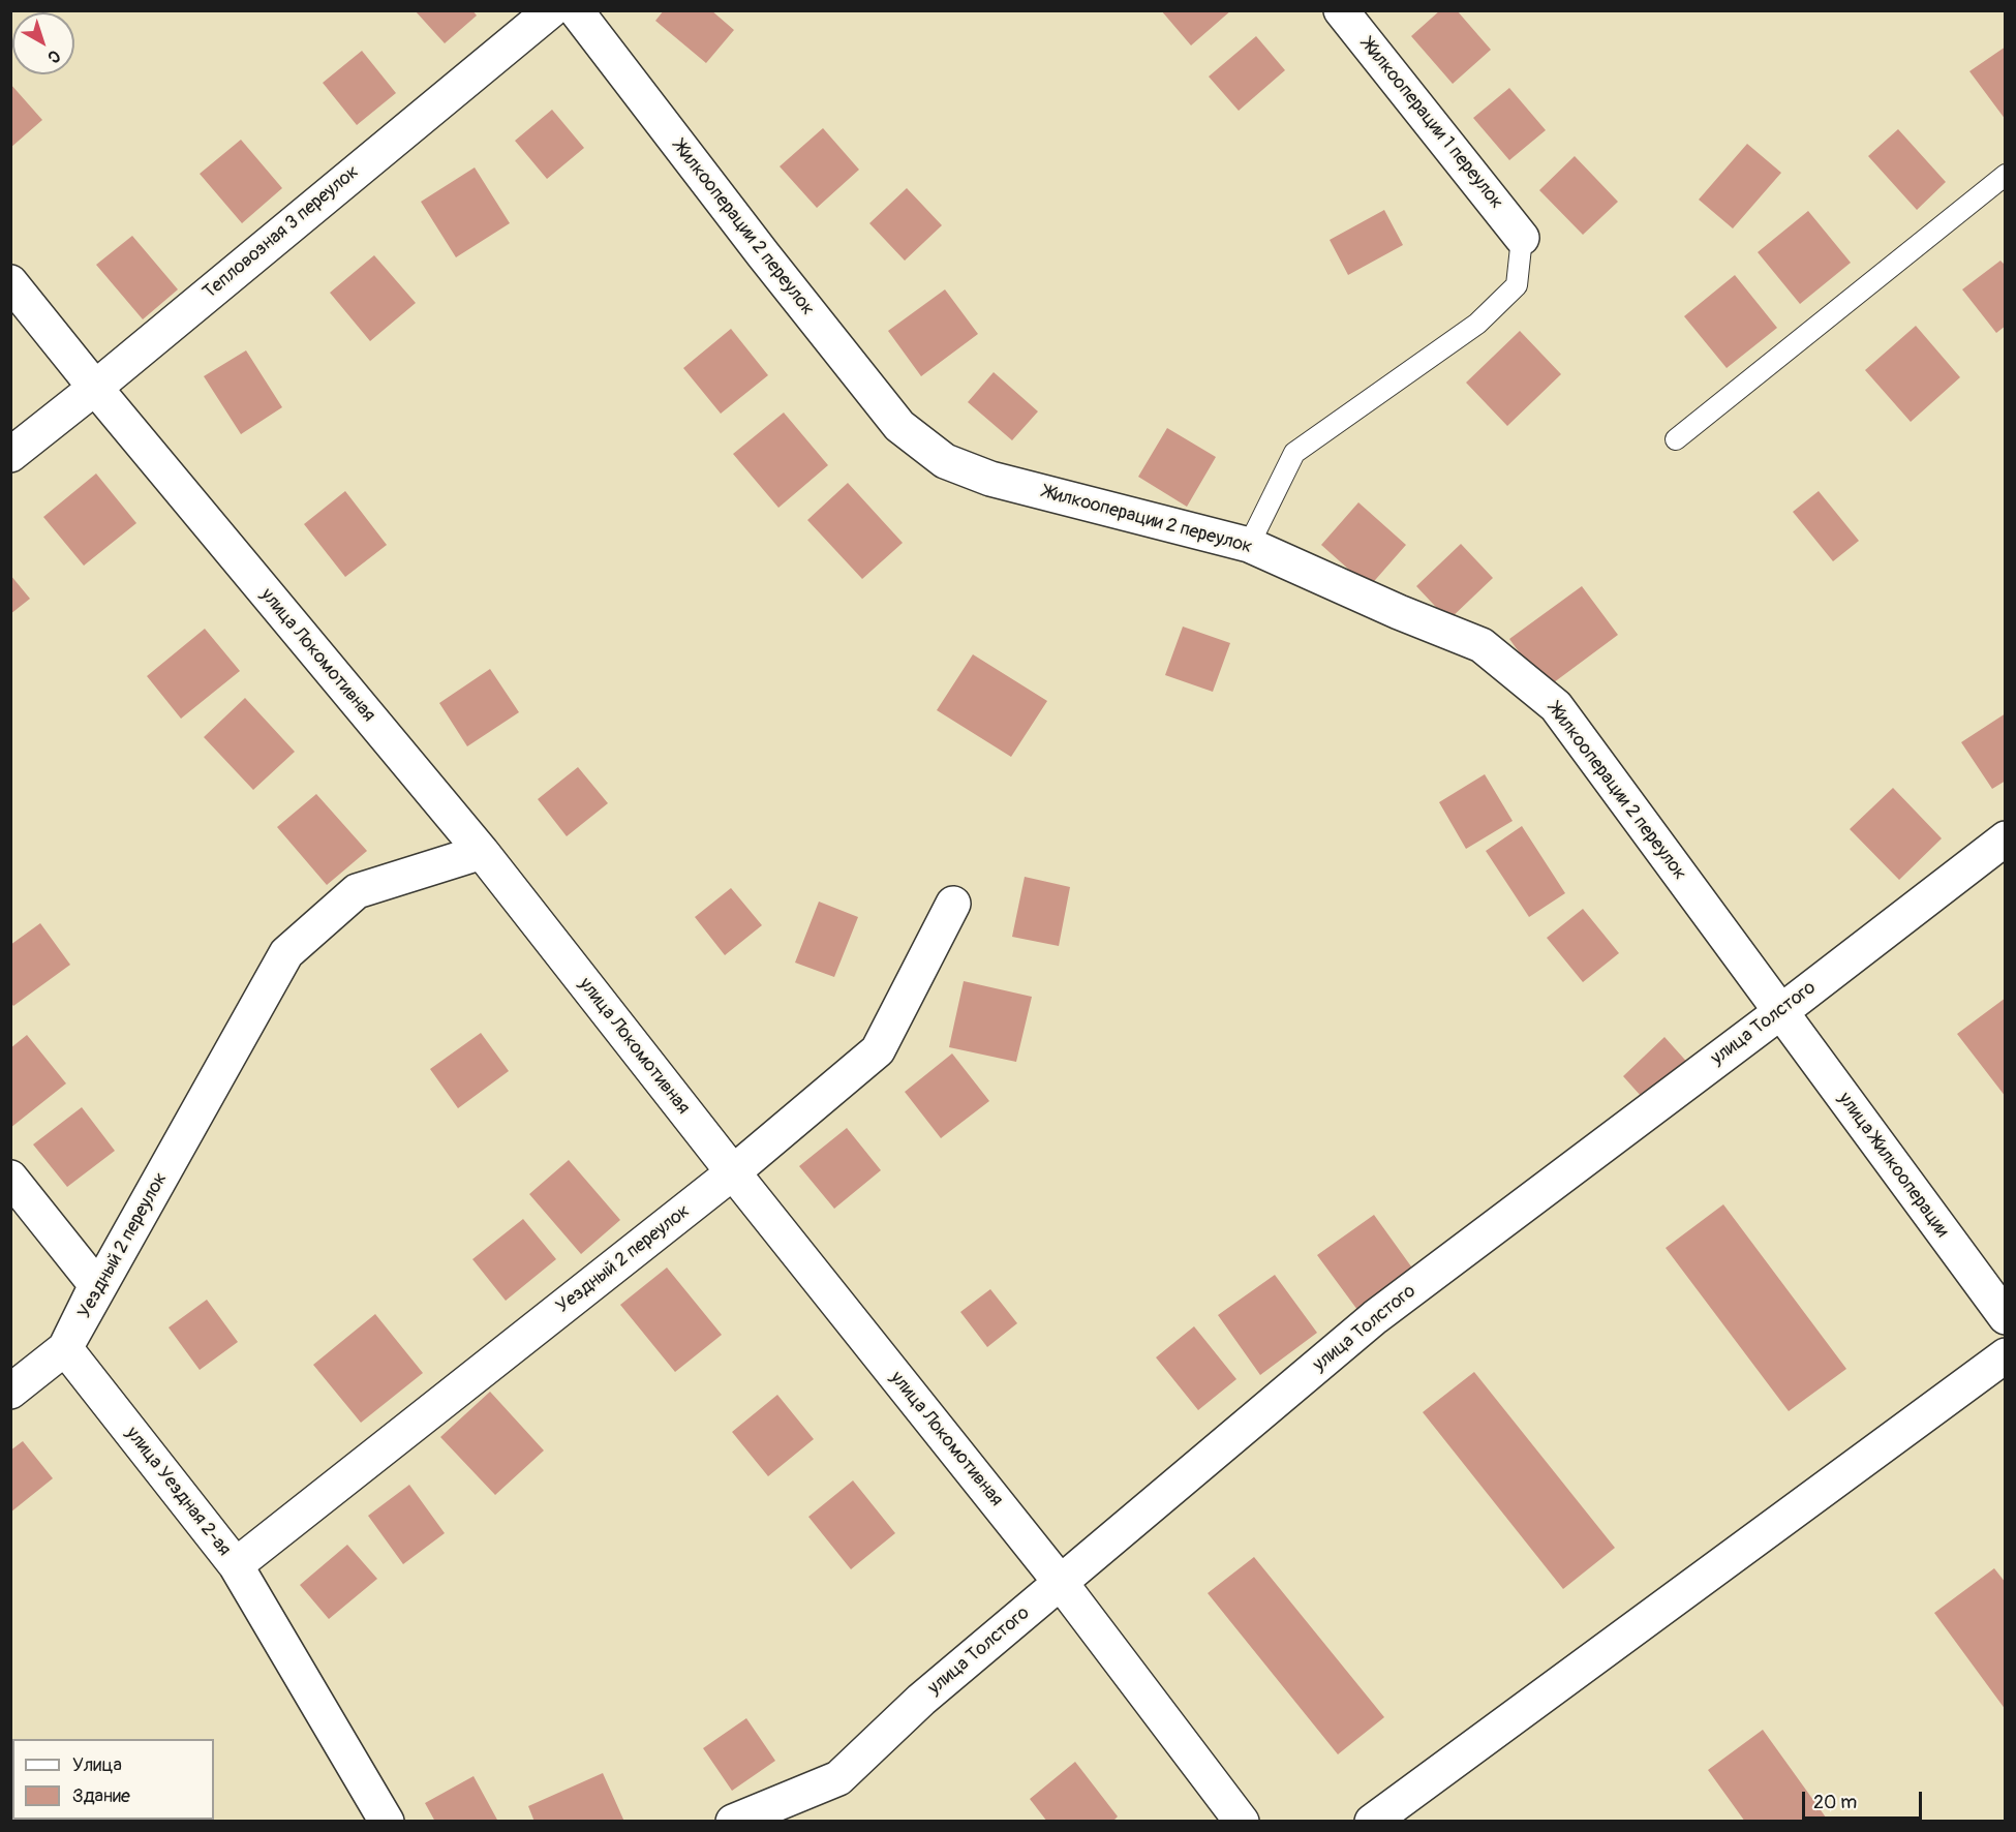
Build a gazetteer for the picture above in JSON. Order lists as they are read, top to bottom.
{
  "streets": {
    "street": [
      "Жилкооперации 1 переулок",
      "Жилкооперации 2 переулок",
      "Тепловозная 3 переулок",
      "улица Локомотивная",
      "улица Толстого",
      "улица Жилкооперации",
      "Уездный 2 переулок",
      "улица Уездная 2-ая"
    ]
  },
  "crossings": [
    ["Жилкооперации 2 переулок", "улица Толстого"],
    ["Жилкооперации 2 переулок", "улица Жилкооперации"],
    ["Тепловозная 3 переулок", "улица Локомотивная"],
    ["улица Локомотивная", "улица Толстого"],
    ["улица Локомотивная", "Уездный 2 переулок"],
    ["улица Толстого", "улица Жилкооперации"],
    ["Уездный 2 переулок", "улица Уездная 2-ая"]
  ],
  "legend": ["Улица", "Здание"],
  "scale_bar": "20 m",
  "north": "bottom right"
}
